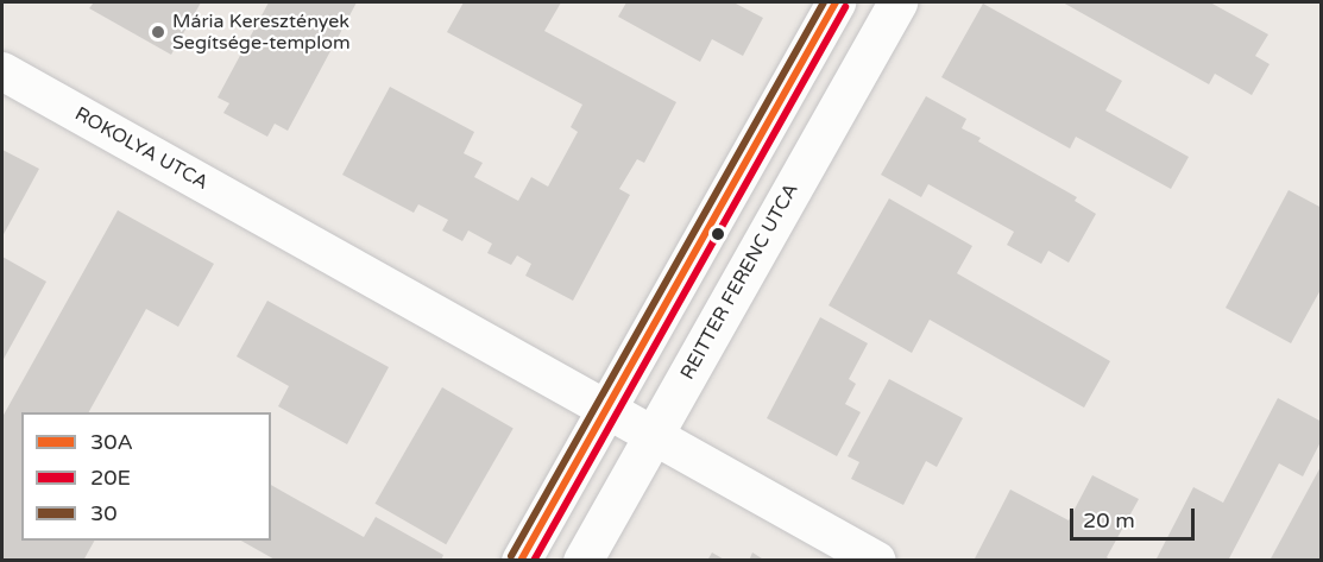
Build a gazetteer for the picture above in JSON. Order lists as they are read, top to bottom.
{
  "streets": {
    "street": ["ROKOLYA UTCA", "REITTER FERENC UTCA"]
  },
  "crossings": [
    ["ROKOLYA UTCA", "REITTER FERENC UTCA"]
  ],
  "places": ["Mária Keresztények Segítsége-templom"],
  "lines": ["transit line 30A", "transit line 30", "transit line 20E"],
  "legend": ["30A", "20E", "30"],
  "scale_bar": "20 m"
}
